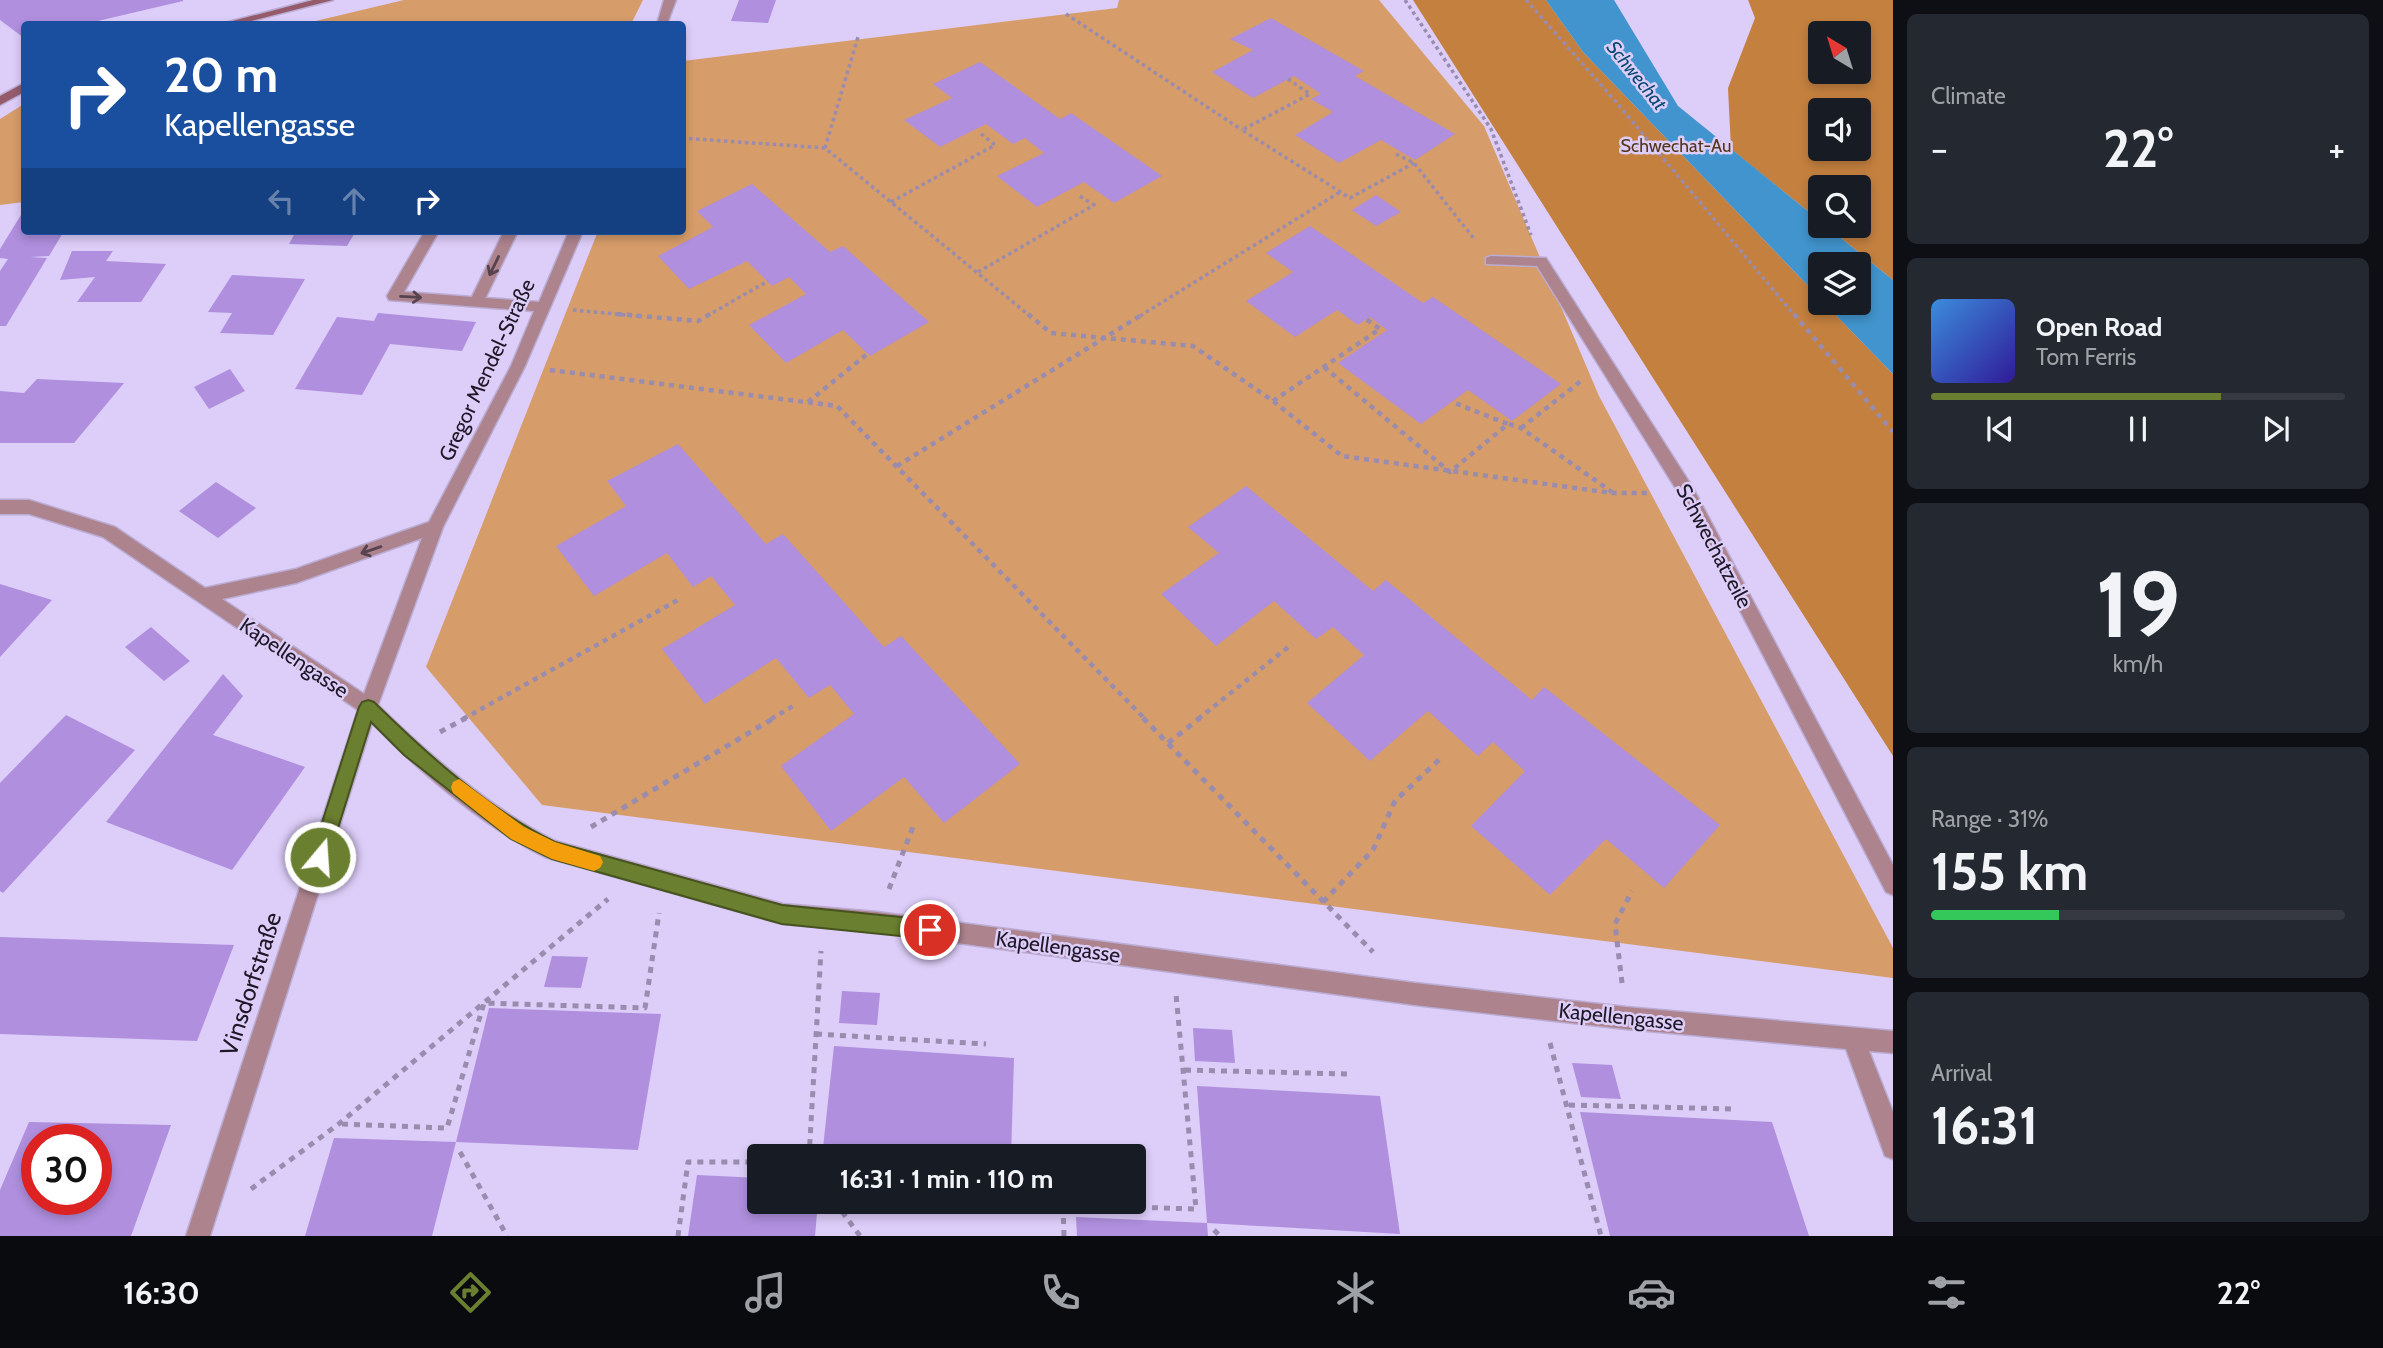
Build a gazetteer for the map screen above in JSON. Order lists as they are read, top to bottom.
{
  "streets": {
    "street": [
      "Gregor Mendel-Straße",
      "Schwechatzeile",
      "Kapellengasse",
      "Vinsdorfstraße"
    ]
  },
  "crossings": [
    ["Gregor Mendel-Straße", "Kapellengasse"],
    ["Gregor Mendel-Straße", "Vinsdorfstraße"],
    ["Kapellengasse", "Vinsdorfstraße"]
  ],
  "water": ["Schwechat"],
  "parks": ["Schwechat-Au"],
  "north": "top left",
  "page": {
    "tile": [
      "Climate",
      ["19", "km/h"],
      ["Range · 31%", "155 km"],
      ["Arrival", "16:31"]
    ],
    "turn": ["20 m", "Kapellengasse"],
    "heat": ["−", "22°", "+"],
    "song": ["Open Road", "Tom Ferris"],
    "limit": "30",
    "trip": "16:31 · 1 min · 110 m",
    "tabs": ["16:30", "22°"]
  }
}
